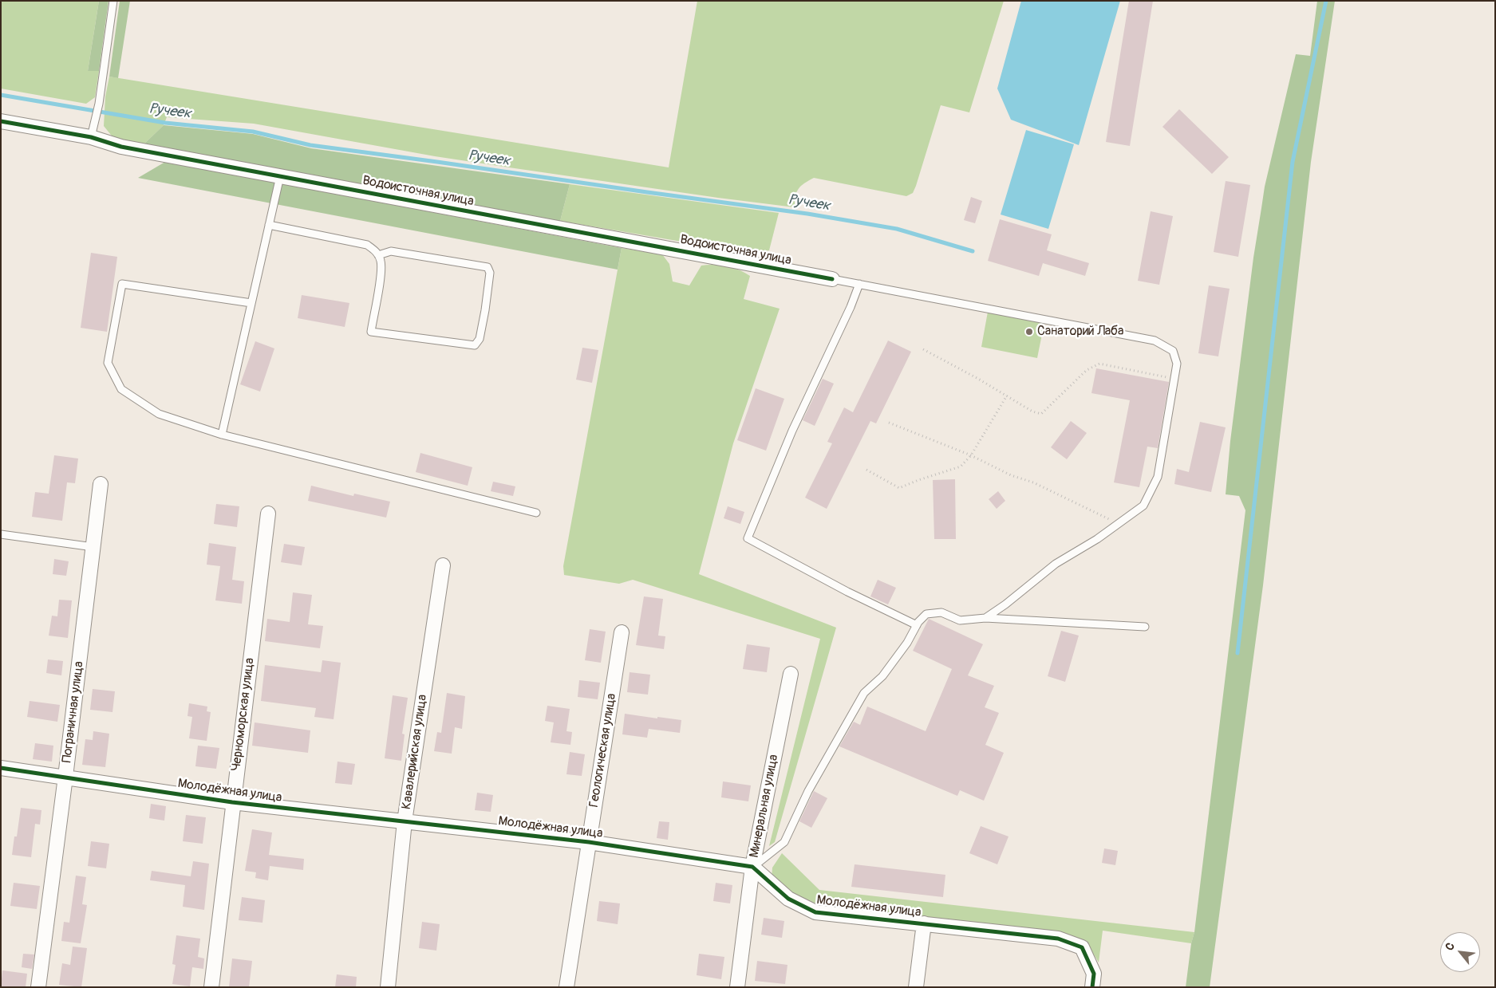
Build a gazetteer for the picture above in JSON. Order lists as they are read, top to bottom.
{
  "streets": {
    "street": [
      "Водоисточная улица",
      "Пограничная улица",
      "Черноморская улица",
      "Геологическая улица",
      "Кавалерийская улица",
      "Молодёжная улица",
      "Минеральная улица"
    ]
  },
  "crossings": [
    ["Пограничная улица", "Молодёжная улица"],
    ["Черноморская улица", "Молодёжная улица"],
    ["Геологическая улица", "Молодёжная улица"],
    ["Кавалерийская улица", "Молодёжная улица"],
    ["Молодёжная улица", "Минеральная улица"]
  ],
  "water": ["Ручеек"],
  "places": ["Санаторий Лаба"],
  "north": "top left"
}
